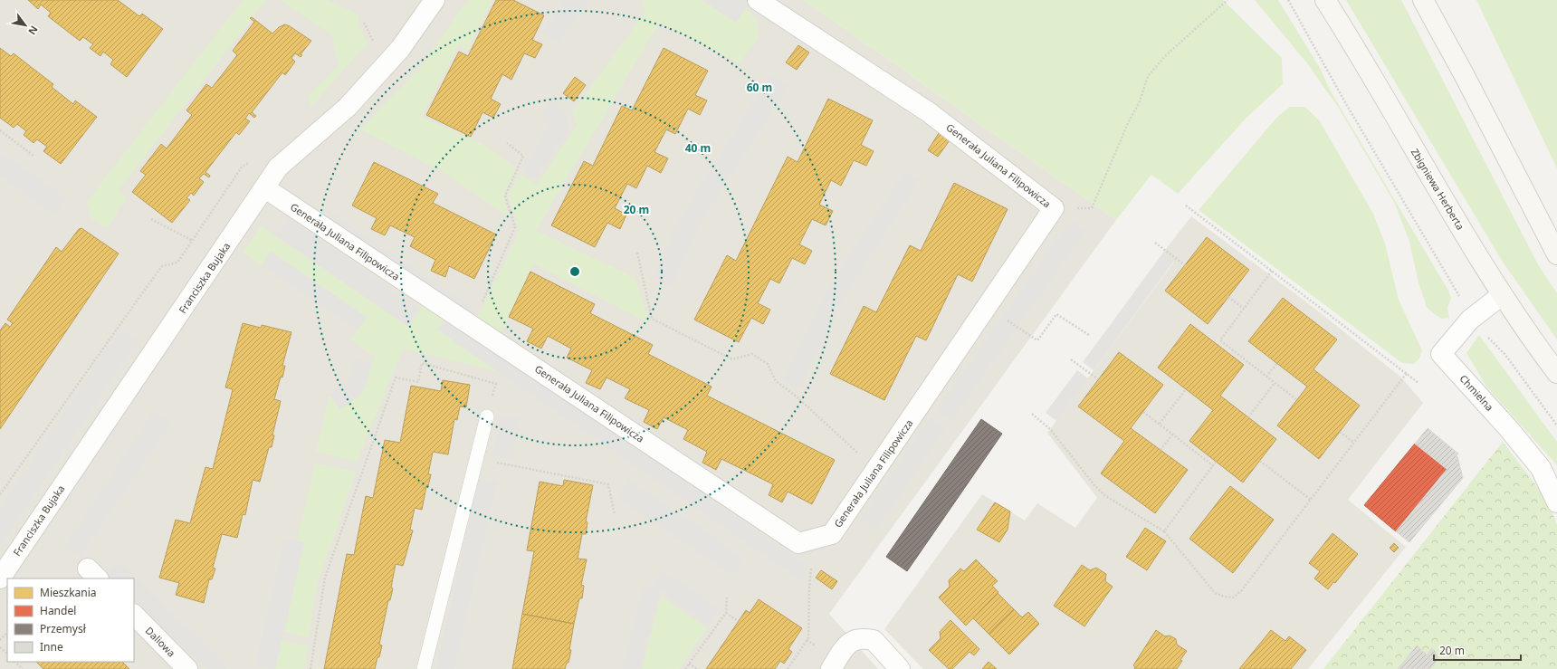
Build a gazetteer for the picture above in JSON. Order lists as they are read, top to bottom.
{
  "streets": {
    "main road": ["Zbigniewa Herberta"],
    "street": [
      "Generała Juliana Filipowicza",
      "Franciszka Bujaka",
      "Chmielna",
      "Daliowa"
    ]
  },
  "crossings": [
    ["Generała Juliana Filipowicza", "Franciszka Bujaka"],
    ["Zbigniewa Herberta", "Chmielna"]
  ],
  "legend": [
    "Mieszkania",
    "Handel",
    "Przemysł",
    "Inne"
  ],
  "scale_bar": "20 m",
  "north": "bottom right",
  "rings": ["60 m", "40 m", "20 m"]
}
